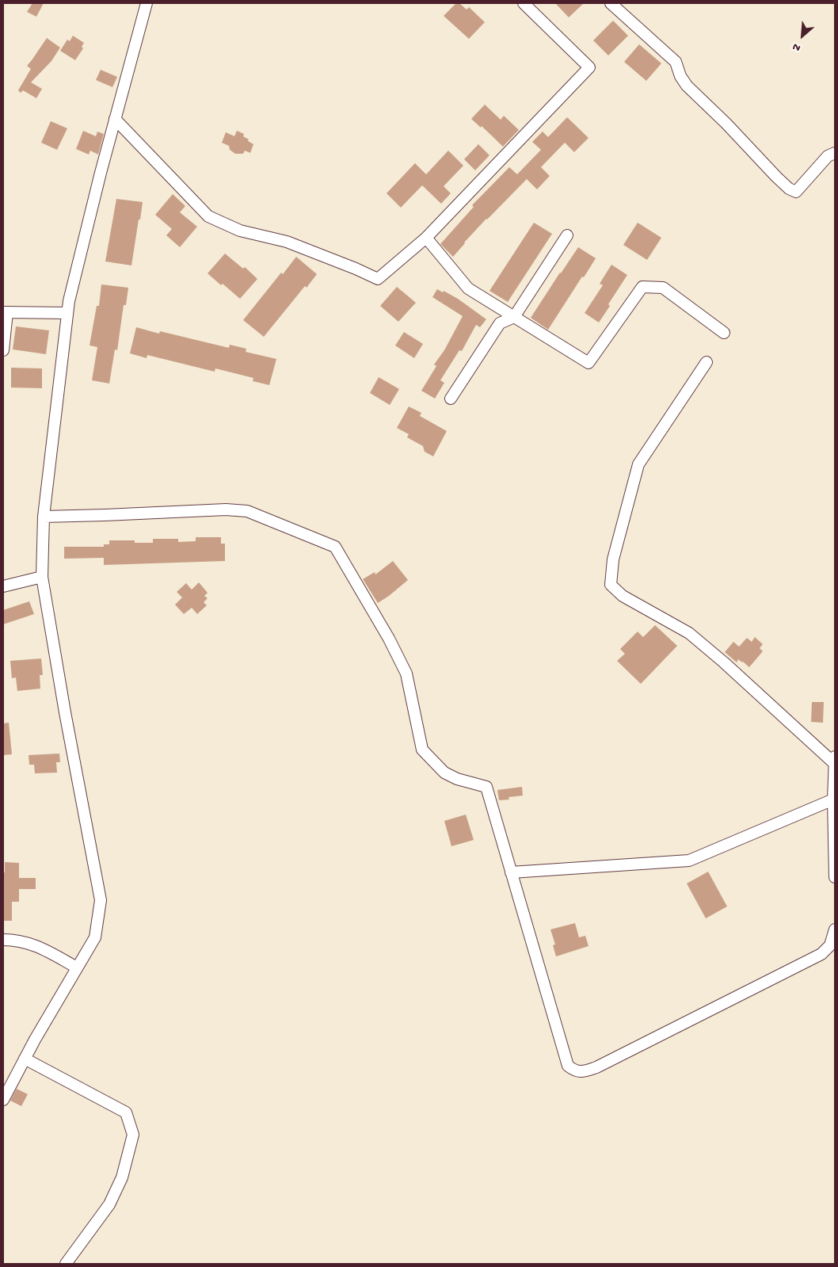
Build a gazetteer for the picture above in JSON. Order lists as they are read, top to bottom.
{
  "north": "bottom left"
}
